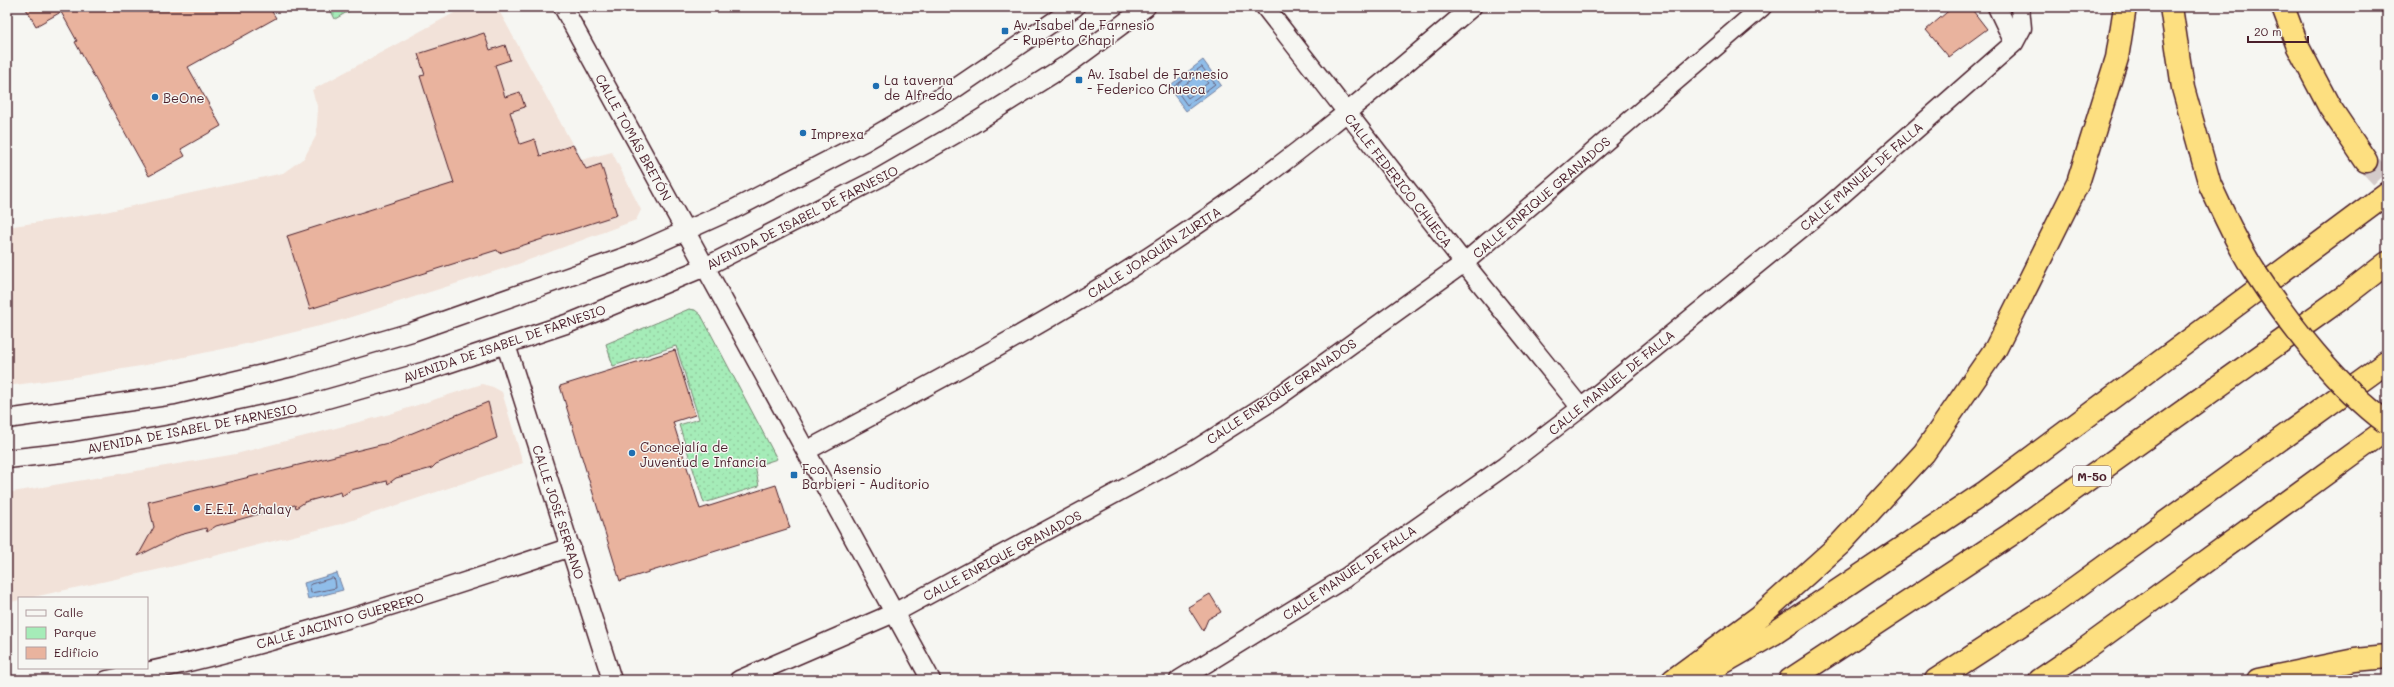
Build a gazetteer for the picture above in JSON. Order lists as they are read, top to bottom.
{
  "streets": {
    "highway": ["M-50"],
    "street": [
      "CALLE TOMÁS BRETÓN",
      "CALLE MANUEL DE FALLA",
      "CALLE FEDERICO CHUECA",
      "CALLE ENRIQUE GRANADOS",
      "AVENIDA DE ISABEL DE FARNESIO",
      "CALLE JOAQUÍN ZURITA",
      "CALLE JOSÉ SERRANO",
      "CALLE JACINTO GUERRERO"
    ]
  },
  "crossings": [
    ["CALLE TOMÁS BRETÓN", "CALLE ENRIQUE GRANADOS"],
    ["CALLE TOMÁS BRETÓN", "AVENIDA DE ISABEL DE FARNESIO"],
    ["CALLE TOMÁS BRETÓN", "CALLE JOAQUÍN ZURITA"],
    ["CALLE MANUEL DE FALLA", "CALLE FEDERICO CHUECA"],
    ["CALLE FEDERICO CHUECA", "CALLE ENRIQUE GRANADOS"],
    ["CALLE FEDERICO CHUECA", "CALLE JOAQUÍN ZURITA"],
    ["AVENIDA DE ISABEL DE FARNESIO", "CALLE JOSÉ SERRANO"],
    ["CALLE JOSÉ SERRANO", "CALLE JACINTO GUERRERO"]
  ],
  "places": {
    "transit": ["Av. Isabel de Farnesio - Ruperto Chapi", "Av. Isabel de Farnesio - Federico Chueca", "Fco. Asensio Barbieri - Auditorio"],
    "other": [
      "La taverna de Alfredo",
      "BeOne",
      "Imprexa",
      "Concejalía de Juventud e Infancia",
      "E.E.I. Achalay"
    ]
  },
  "legend": ["Calle", "Parque", "Edificio"],
  "scale_bar": "20 m"
}
